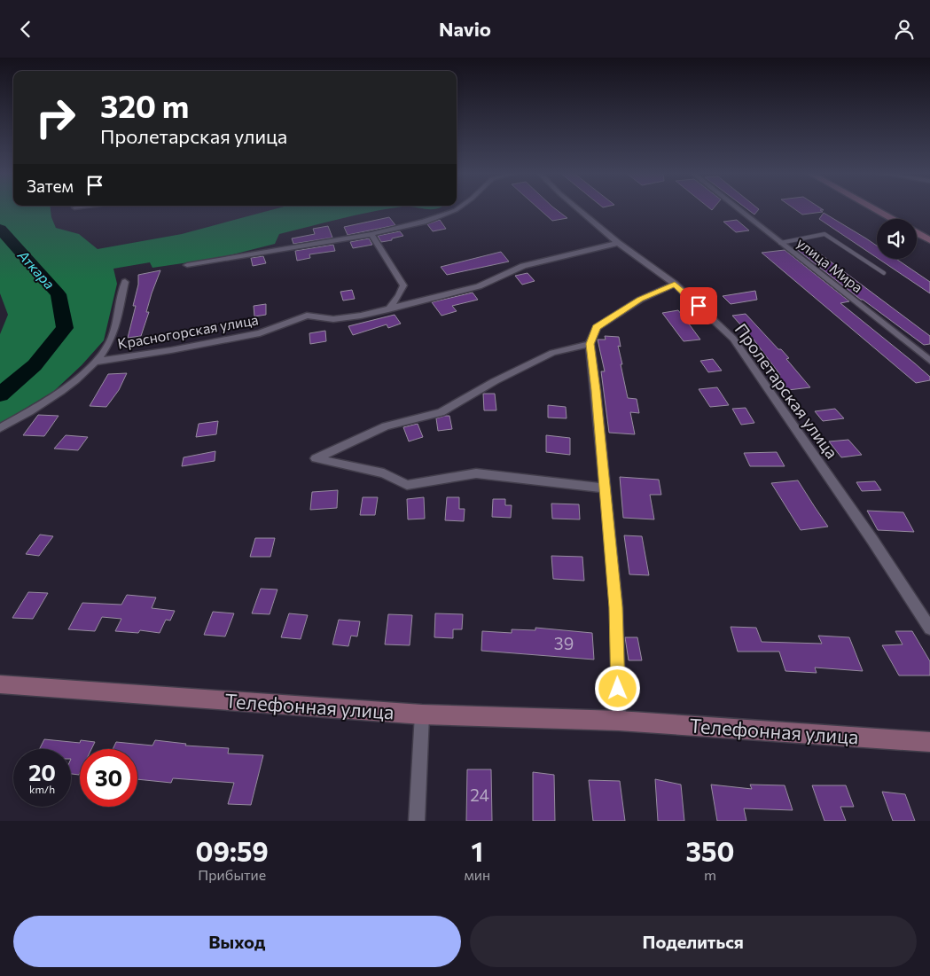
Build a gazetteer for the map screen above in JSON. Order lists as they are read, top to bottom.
{
  "streets": {
    "street": [
      "улица Мира",
      "Красногорская улица",
      "Пролетарская улица",
      "Телефонная улица"
    ]
  },
  "crossings": [
    ["Красногорская улица", "Пролетарская улица"]
  ],
  "water": ["Аткара"],
  "house_numbers": ["39", "24"],
  "page": {
    "header": "Navio",
    "turn": ["320 m", "Пролетарская улица"],
    "then": "Затем",
    "speed": "20 km/h",
    "limit": "30",
    "eta": [
      "09:59",
      "Прибытие",
      "1",
      "мин",
      "350",
      "m"
    ],
    "buttons": ["Выход", "Поделиться"]
  }
}
